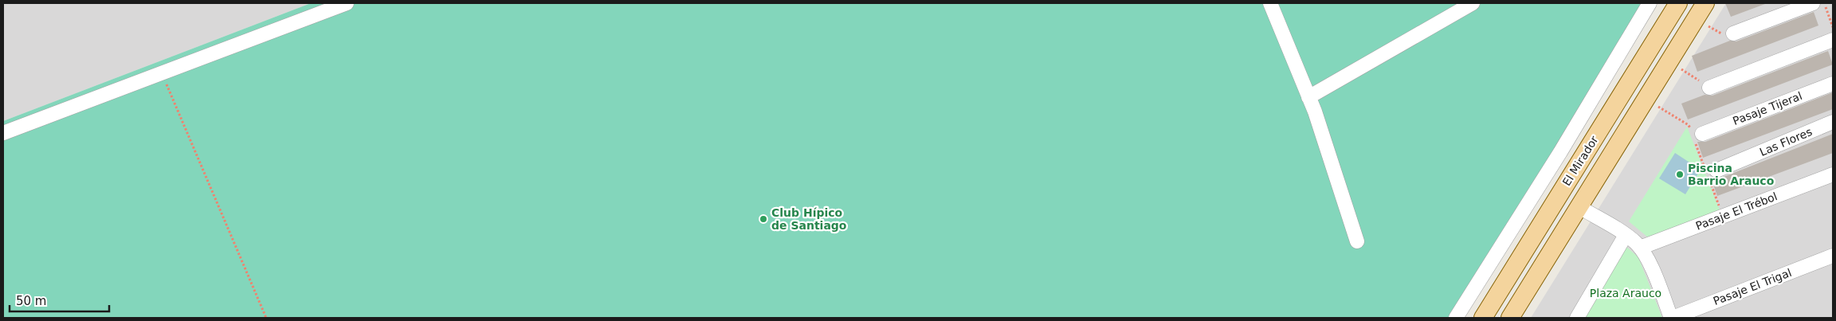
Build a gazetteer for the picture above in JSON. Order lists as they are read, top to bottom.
{
  "streets": {
    "main road": ["El Mirador"],
    "street": [
      "Pasaje Tijeral",
      "Las Flores",
      "Pasaje El Trébol",
      "Pasaje El Trigal"
    ]
  },
  "parks": ["Plaza Arauco"],
  "places": ["Piscina Barrio Arauco", "Club Hípico de Santiago"],
  "scale_bar": "50 m"
}
